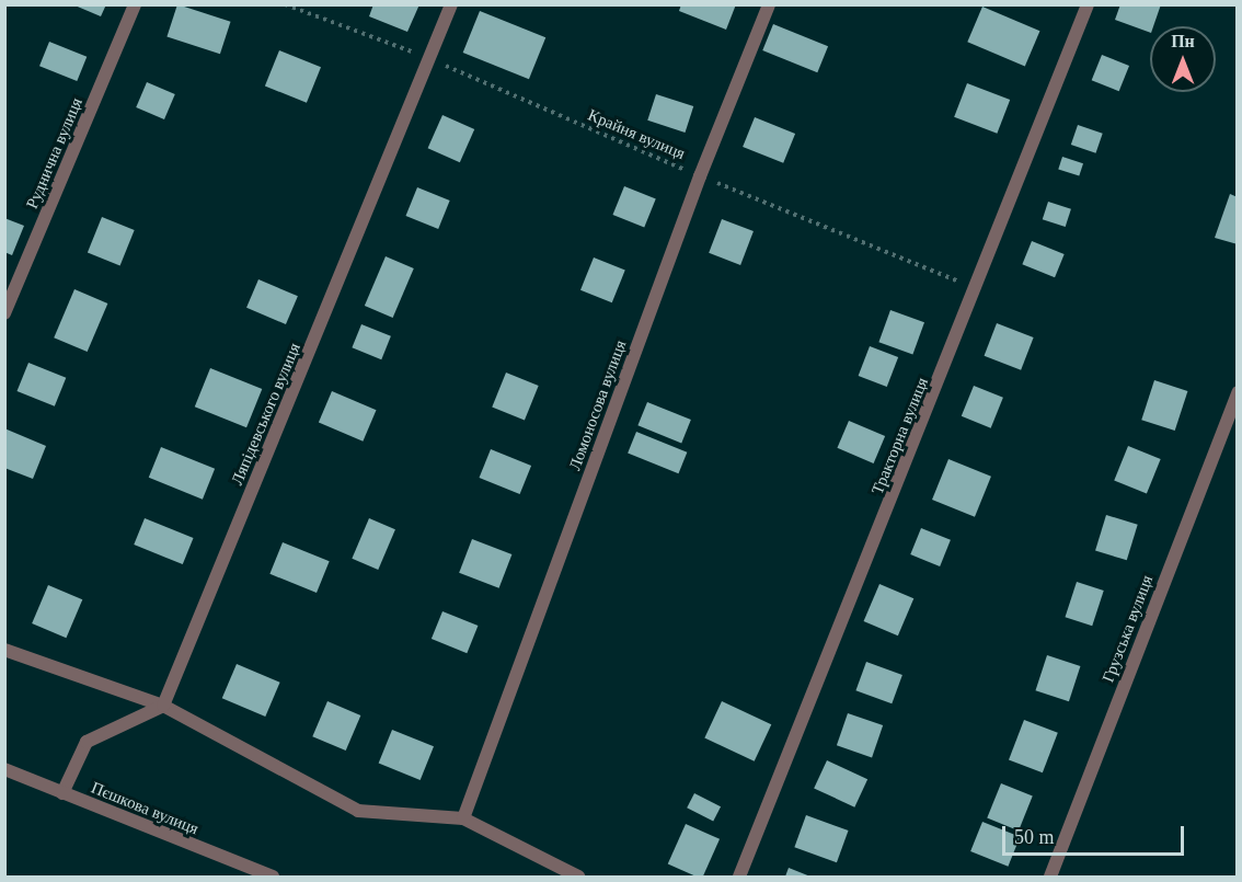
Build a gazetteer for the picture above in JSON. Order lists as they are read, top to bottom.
{
  "streets": {
    "street": [
      "Руднична вулиця",
      "Ломоносова вулиця",
      "Ляпідевського вулиця",
      "Тракторна вулиця",
      "Грузська вулиця",
      "Пєшкова вулиця"
    ],
    "path": ["Крайня вулиця"]
  },
  "crossings": [
    ["Крайня вулиця", "Ломоносова вулиця"],
    ["Крайня вулиця", "Ляпідевського вулиця"],
    ["Крайня вулиця", "Тракторна вулиця"]
  ],
  "scale_bar": "50 m",
  "north": "top"
}
